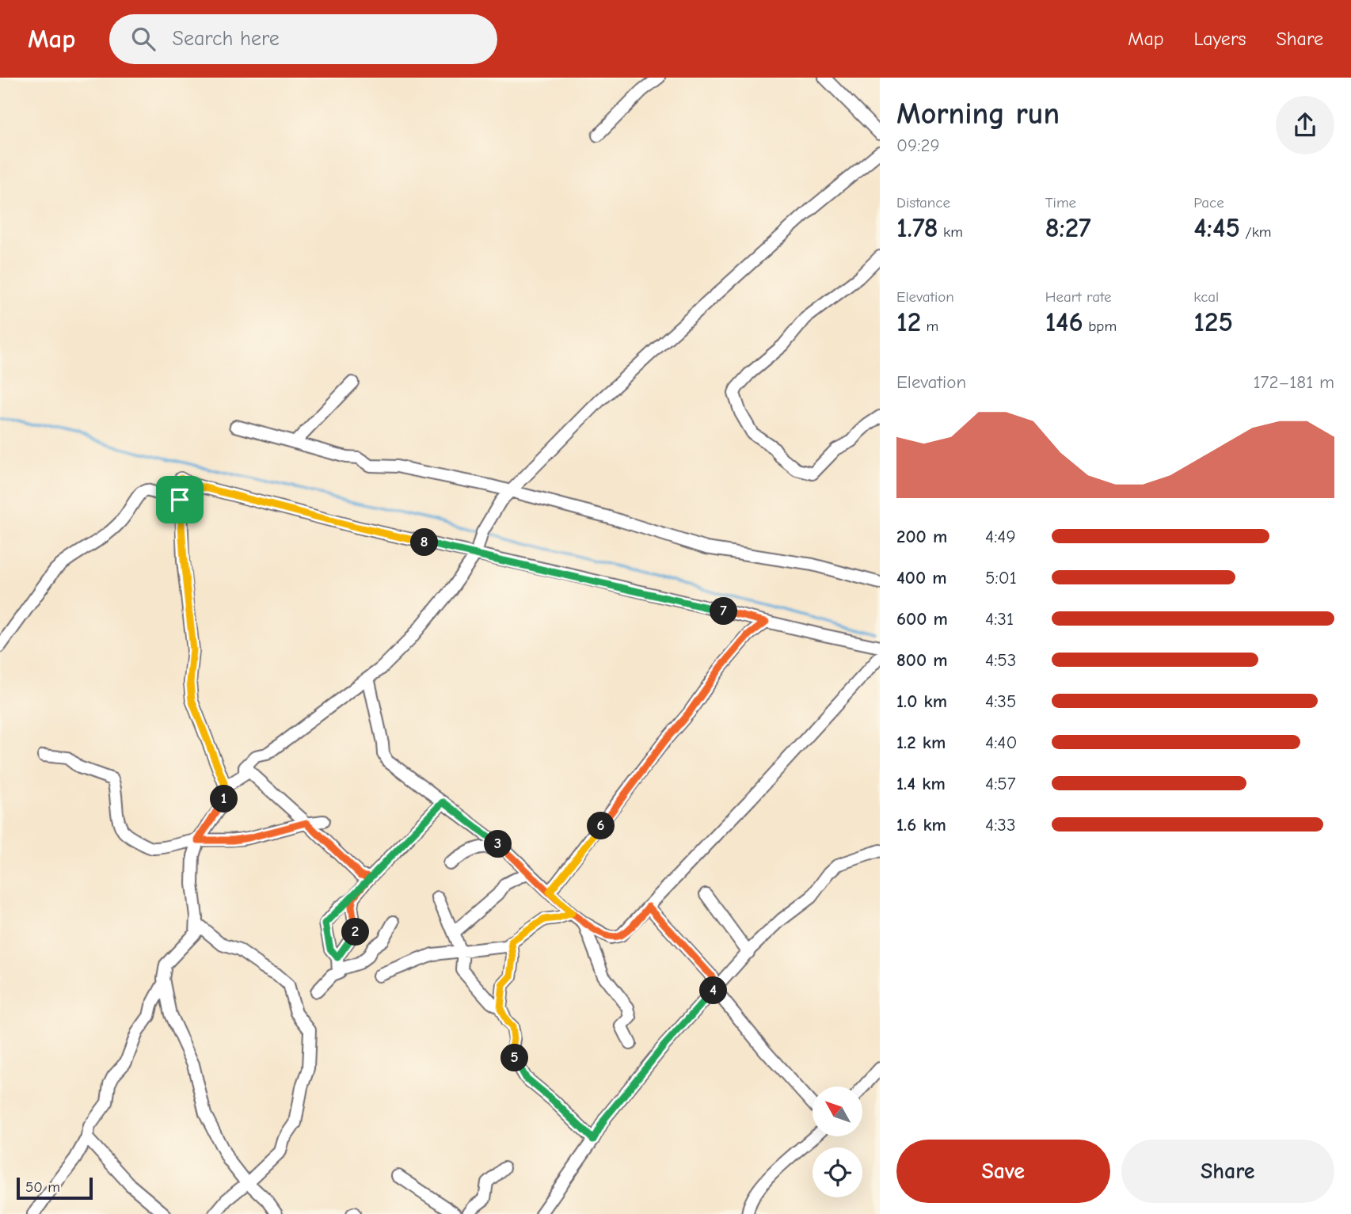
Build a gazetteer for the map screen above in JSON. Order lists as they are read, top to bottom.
{
  "scale_bar": "50 m",
  "north": "top left",
  "page": {
    "header": "Map",
    "search": "Search here",
    "nav": ["Map", "Layers", "Share"],
    "heading": ["Morning run", "09:29"],
    "stats": [
      ["Distance", "1.78 km"],
      ["Time", "8:27"],
      ["Pace", "4:45 /km"],
      ["Elevation", "12 m"],
      ["Heart rate", "146 bpm"],
      ["kcal", "125"]
    ],
    "chart": ["Elevation", "172–181 m"],
    "list": [
      {
        "name": "200 m",
        "note": "4:49"
      },
      {
        "name": "400 m",
        "note": "5:01"
      },
      {
        "name": "600 m",
        "note": "4:31"
      },
      {
        "name": "800 m",
        "note": "4:53"
      },
      {
        "name": "1.0 km",
        "note": "4:35"
      },
      {
        "name": "1.2 km",
        "note": "4:40"
      },
      {
        "name": "1.4 km",
        "note": "4:57"
      },
      {
        "name": "1.6 km",
        "note": "4:33"
      }
    ],
    "pins": [
      "8",
      "7",
      "1",
      "6",
      "3",
      "2",
      "4",
      "5"
    ],
    "buttons": ["Save", "Share"],
    "scale": "50 m"
  }
}
